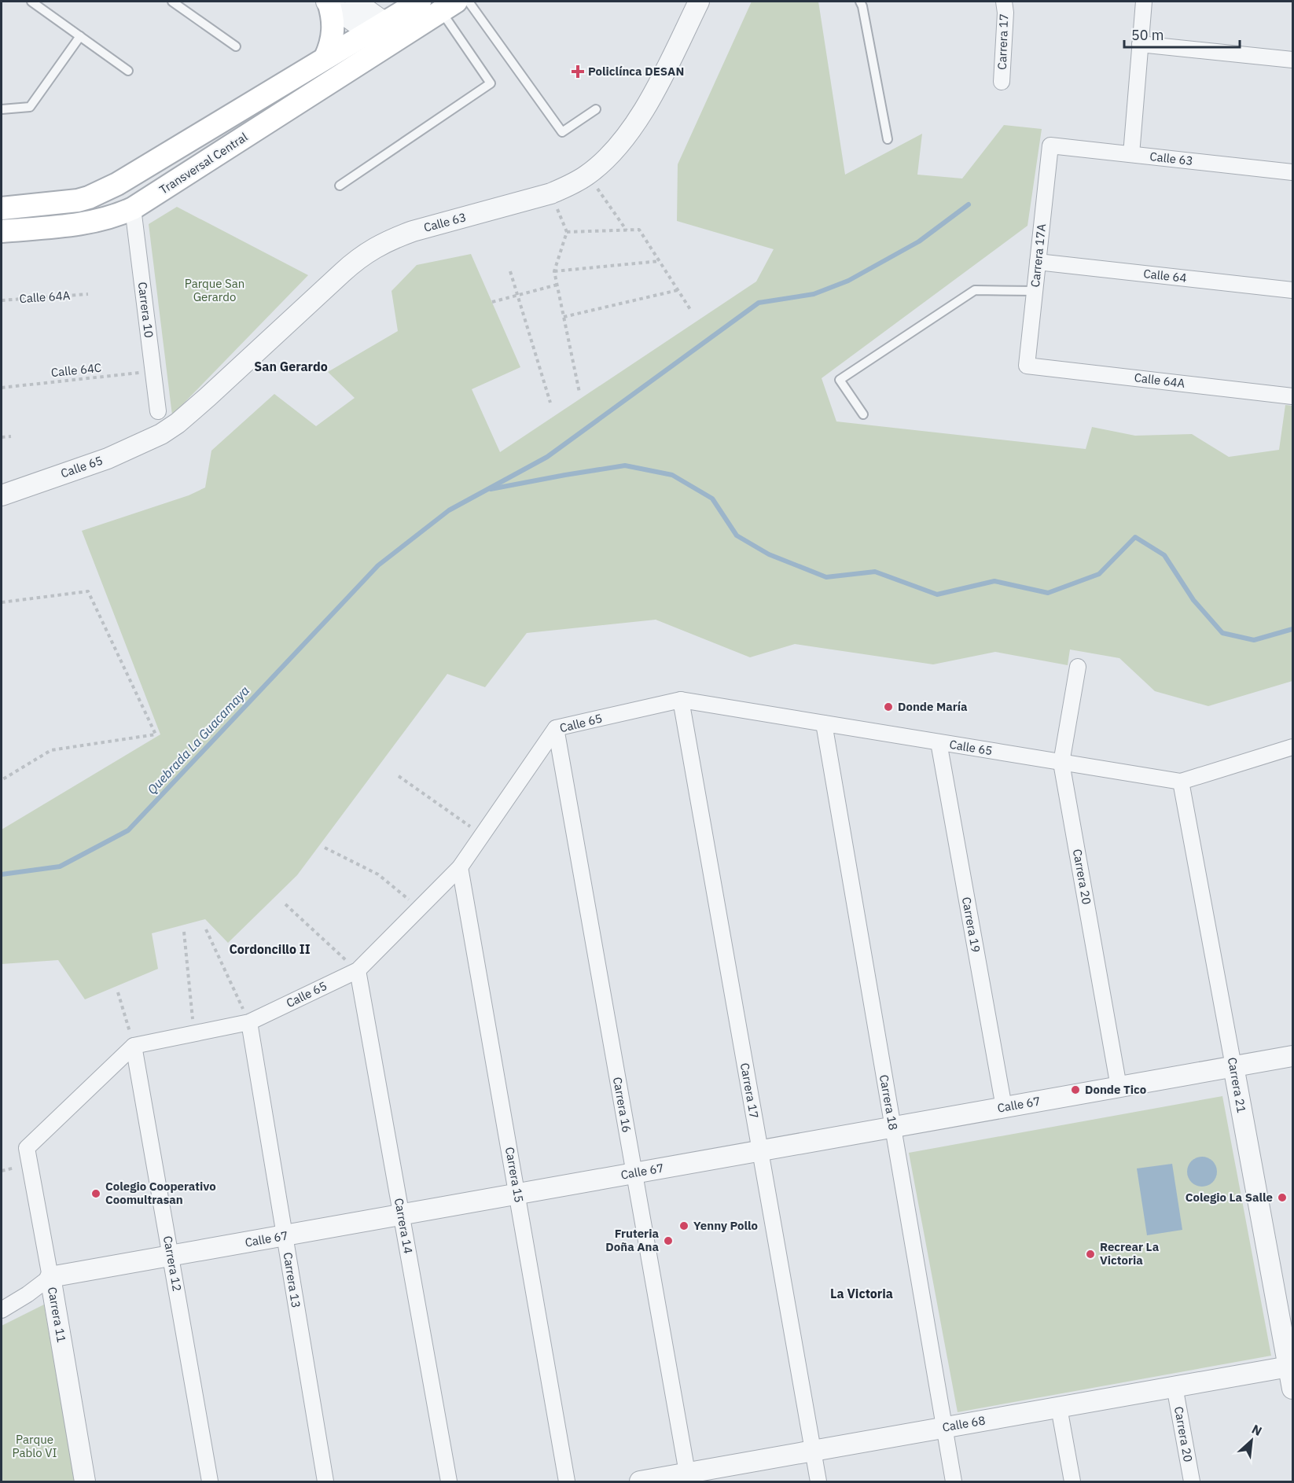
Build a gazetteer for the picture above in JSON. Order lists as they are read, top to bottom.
{
  "streets": {
    "main road": ["Transversal Central"],
    "street": [
      "Carrera 17",
      "Calle 63",
      "Carrera 17A",
      "Calle 64",
      "Calle 64A",
      "Carrera 10",
      "Calle 65",
      "Carrera 20",
      "Carrera 19",
      "Carrera 21",
      "Carrera 18",
      "Carrera 16",
      "Calle 67",
      "Carrera 15",
      "Carrera 14",
      "Carrera 12",
      "Carrera 13",
      "Carrera 11",
      "Calle 68"
    ],
    "path": ["Calle 64C"]
  },
  "crossings": [
    ["Carrera 17", "Calle 65"],
    ["Carrera 17", "Calle 67"],
    ["Carrera 17", "Calle 68"],
    ["Calle 63", "Carrera 17A"],
    ["Calle 63", "Calle 65"],
    ["Transversal Central", "Carrera 10"],
    ["Carrera 17A", "Calle 64"],
    ["Carrera 17A", "Calle 64A"],
    ["Carrera 10", "Calle 64C"],
    ["Calle 65", "Carrera 20"],
    ["Calle 65", "Carrera 19"],
    ["Calle 65", "Carrera 21"],
    ["Calle 65", "Carrera 18"],
    ["Calle 65", "Carrera 16"],
    ["Calle 65", "Carrera 15"],
    ["Calle 65", "Carrera 14"],
    ["Calle 65", "Carrera 12"],
    ["Calle 65", "Carrera 13"],
    ["Calle 65", "Carrera 11"],
    ["Carrera 20", "Calle 67"],
    ["Carrera 20", "Calle 68"],
    ["Carrera 19", "Calle 67"],
    ["Carrera 21", "Calle 67"],
    ["Carrera 21", "Calle 68"],
    ["Carrera 18", "Calle 67"],
    ["Carrera 18", "Calle 68"],
    ["Carrera 16", "Calle 67"],
    ["Carrera 16", "Calle 68"],
    ["Calle 67", "Carrera 15"],
    ["Calle 67", "Carrera 14"],
    ["Calle 67", "Carrera 12"],
    ["Calle 67", "Carrera 13"],
    ["Calle 67", "Carrera 11"],
    ["Carrera 12", "Carrera 11"]
  ],
  "districts": ["San Gerardo", "Cordoncillo II", "La Victoria"],
  "water": ["Quebrada La Guacamaya"],
  "parks": ["Parque San Gerardo", "Parque Pablo VI"],
  "places": {
    "health": ["Policlínca DESAN"],
    "other": [
      "Donde María",
      "Donde Tico",
      "Colegio Cooperativo Coomultrasan",
      "Colegio La Salle",
      "Yenny Pollo",
      "Fruteria Doña Ana",
      "Recrear La Victoria"
    ]
  },
  "scale_bar": "50 m",
  "north": "top right"
}
